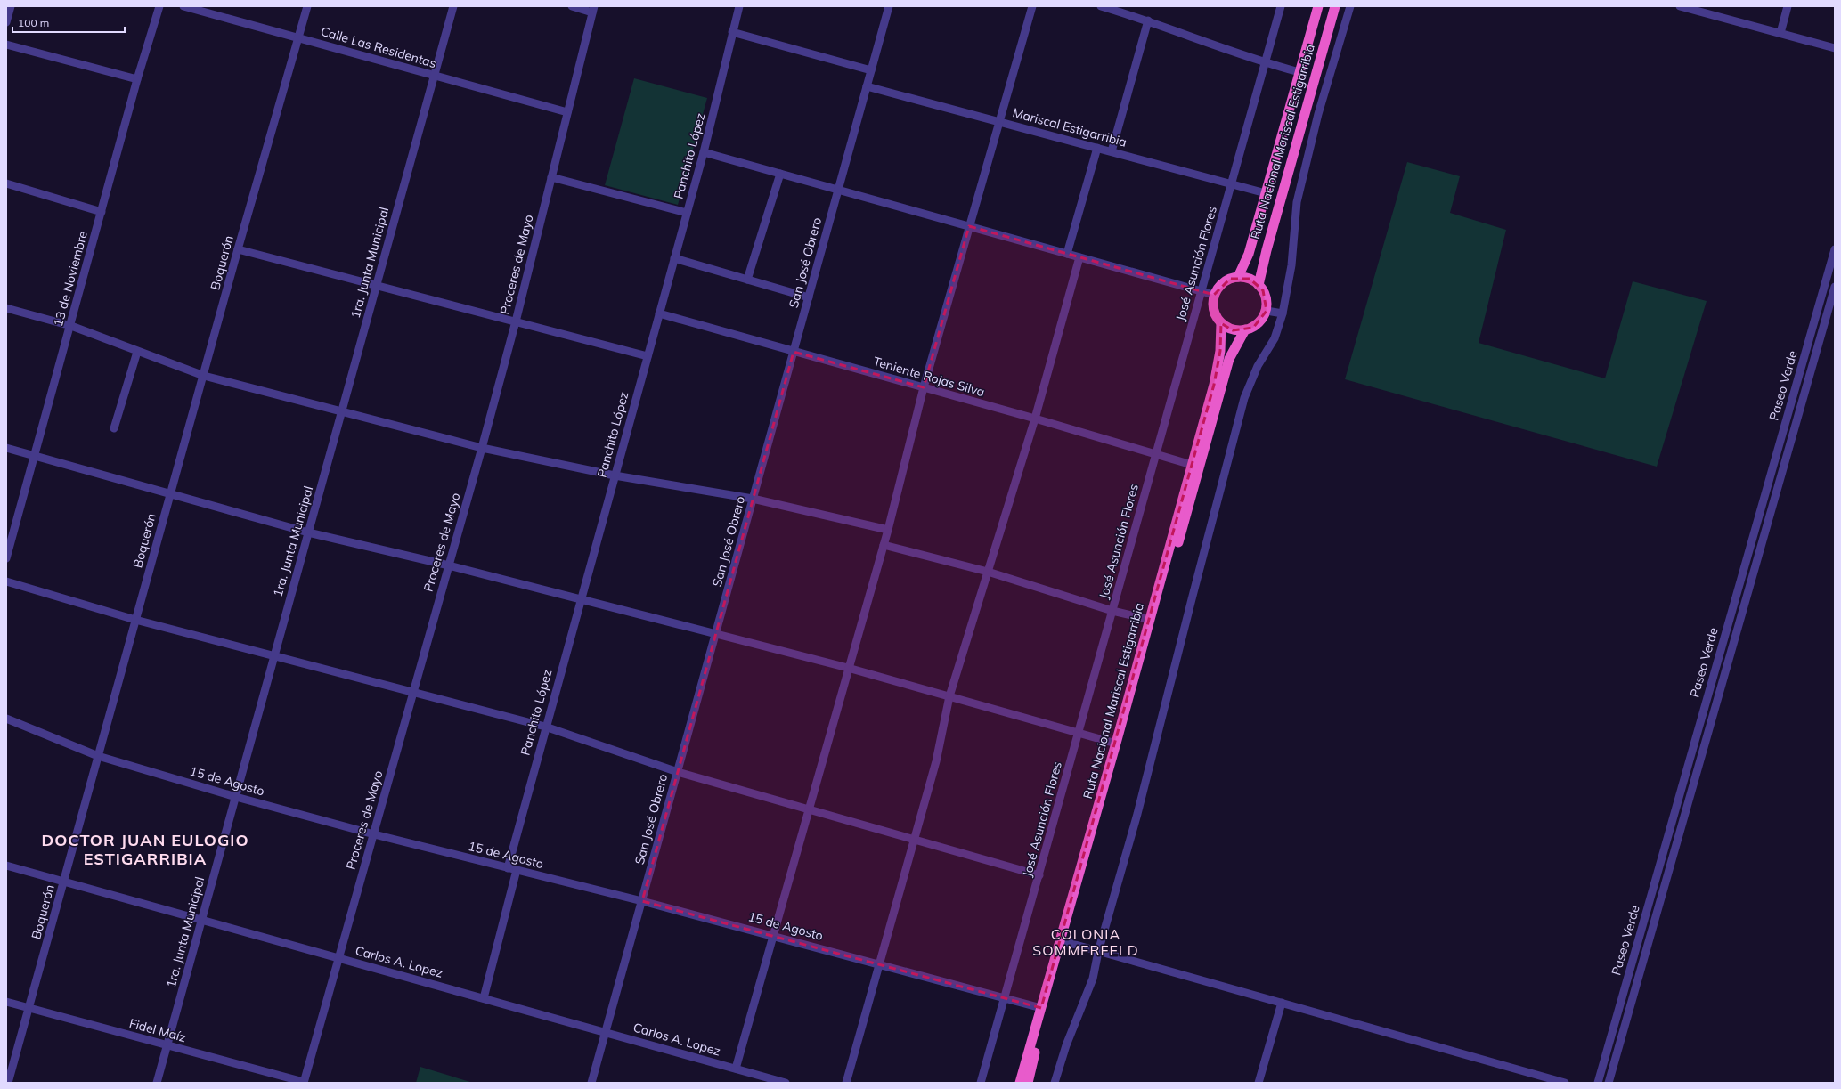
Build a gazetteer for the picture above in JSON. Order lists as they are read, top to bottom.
{
  "streets": {
    "highway": ["Ruta Nacional Mariscal Estigarribia"],
    "street": [
      "Calle Las Residentas",
      "Mariscal Estigarribia",
      "Panchito López",
      "Boquerón",
      "1ra. Junta Municipal",
      "San José Obrero",
      "José Asunción Flores",
      "Proceres de Mayo",
      "13 de Noviembre",
      "Teniente Rojas Silva",
      "Paseo Verde",
      "15 de Agosto",
      "Carlos A. Lopez",
      "Fidel Maíz"
    ]
  },
  "crossings": [
    ["Calle Las Residentas", "Boquerón"],
    ["Calle Las Residentas", "1ra. Junta Municipal"],
    ["Calle Las Residentas", "Proceres de Mayo"],
    ["Mariscal Estigarribia", "Ruta Nacional Mariscal Estigarribia"],
    ["Mariscal Estigarribia", "San José Obrero"],
    ["Mariscal Estigarribia", "José Asunción Flores"],
    ["Ruta Nacional Mariscal Estigarribia", "Teniente Rojas Silva"],
    ["Ruta Nacional Mariscal Estigarribia", "15 de Agosto"],
    ["Panchito López", "Teniente Rojas Silva"],
    ["Panchito López", "15 de Agosto"],
    ["Boquerón", "15 de Agosto"],
    ["Boquerón", "Carlos A. Lopez"],
    ["Boquerón", "Fidel Maíz"],
    ["1ra. Junta Municipal", "15 de Agosto"],
    ["1ra. Junta Municipal", "Carlos A. Lopez"],
    ["1ra. Junta Municipal", "Fidel Maíz"],
    ["San José Obrero", "Teniente Rojas Silva"],
    ["San José Obrero", "15 de Agosto"],
    ["San José Obrero", "Carlos A. Lopez"],
    ["José Asunción Flores", "Teniente Rojas Silva"],
    ["José Asunción Flores", "15 de Agosto"],
    ["Proceres de Mayo", "15 de Agosto"],
    ["Proceres de Mayo", "Carlos A. Lopez"],
    ["Proceres de Mayo", "Fidel Maíz"]
  ],
  "districts": ["DOCTOR JUAN EULOGIO ESTIGARRIBIA", "COLONIA SOMMERFELD"],
  "scale_bar": "100 m"
}
